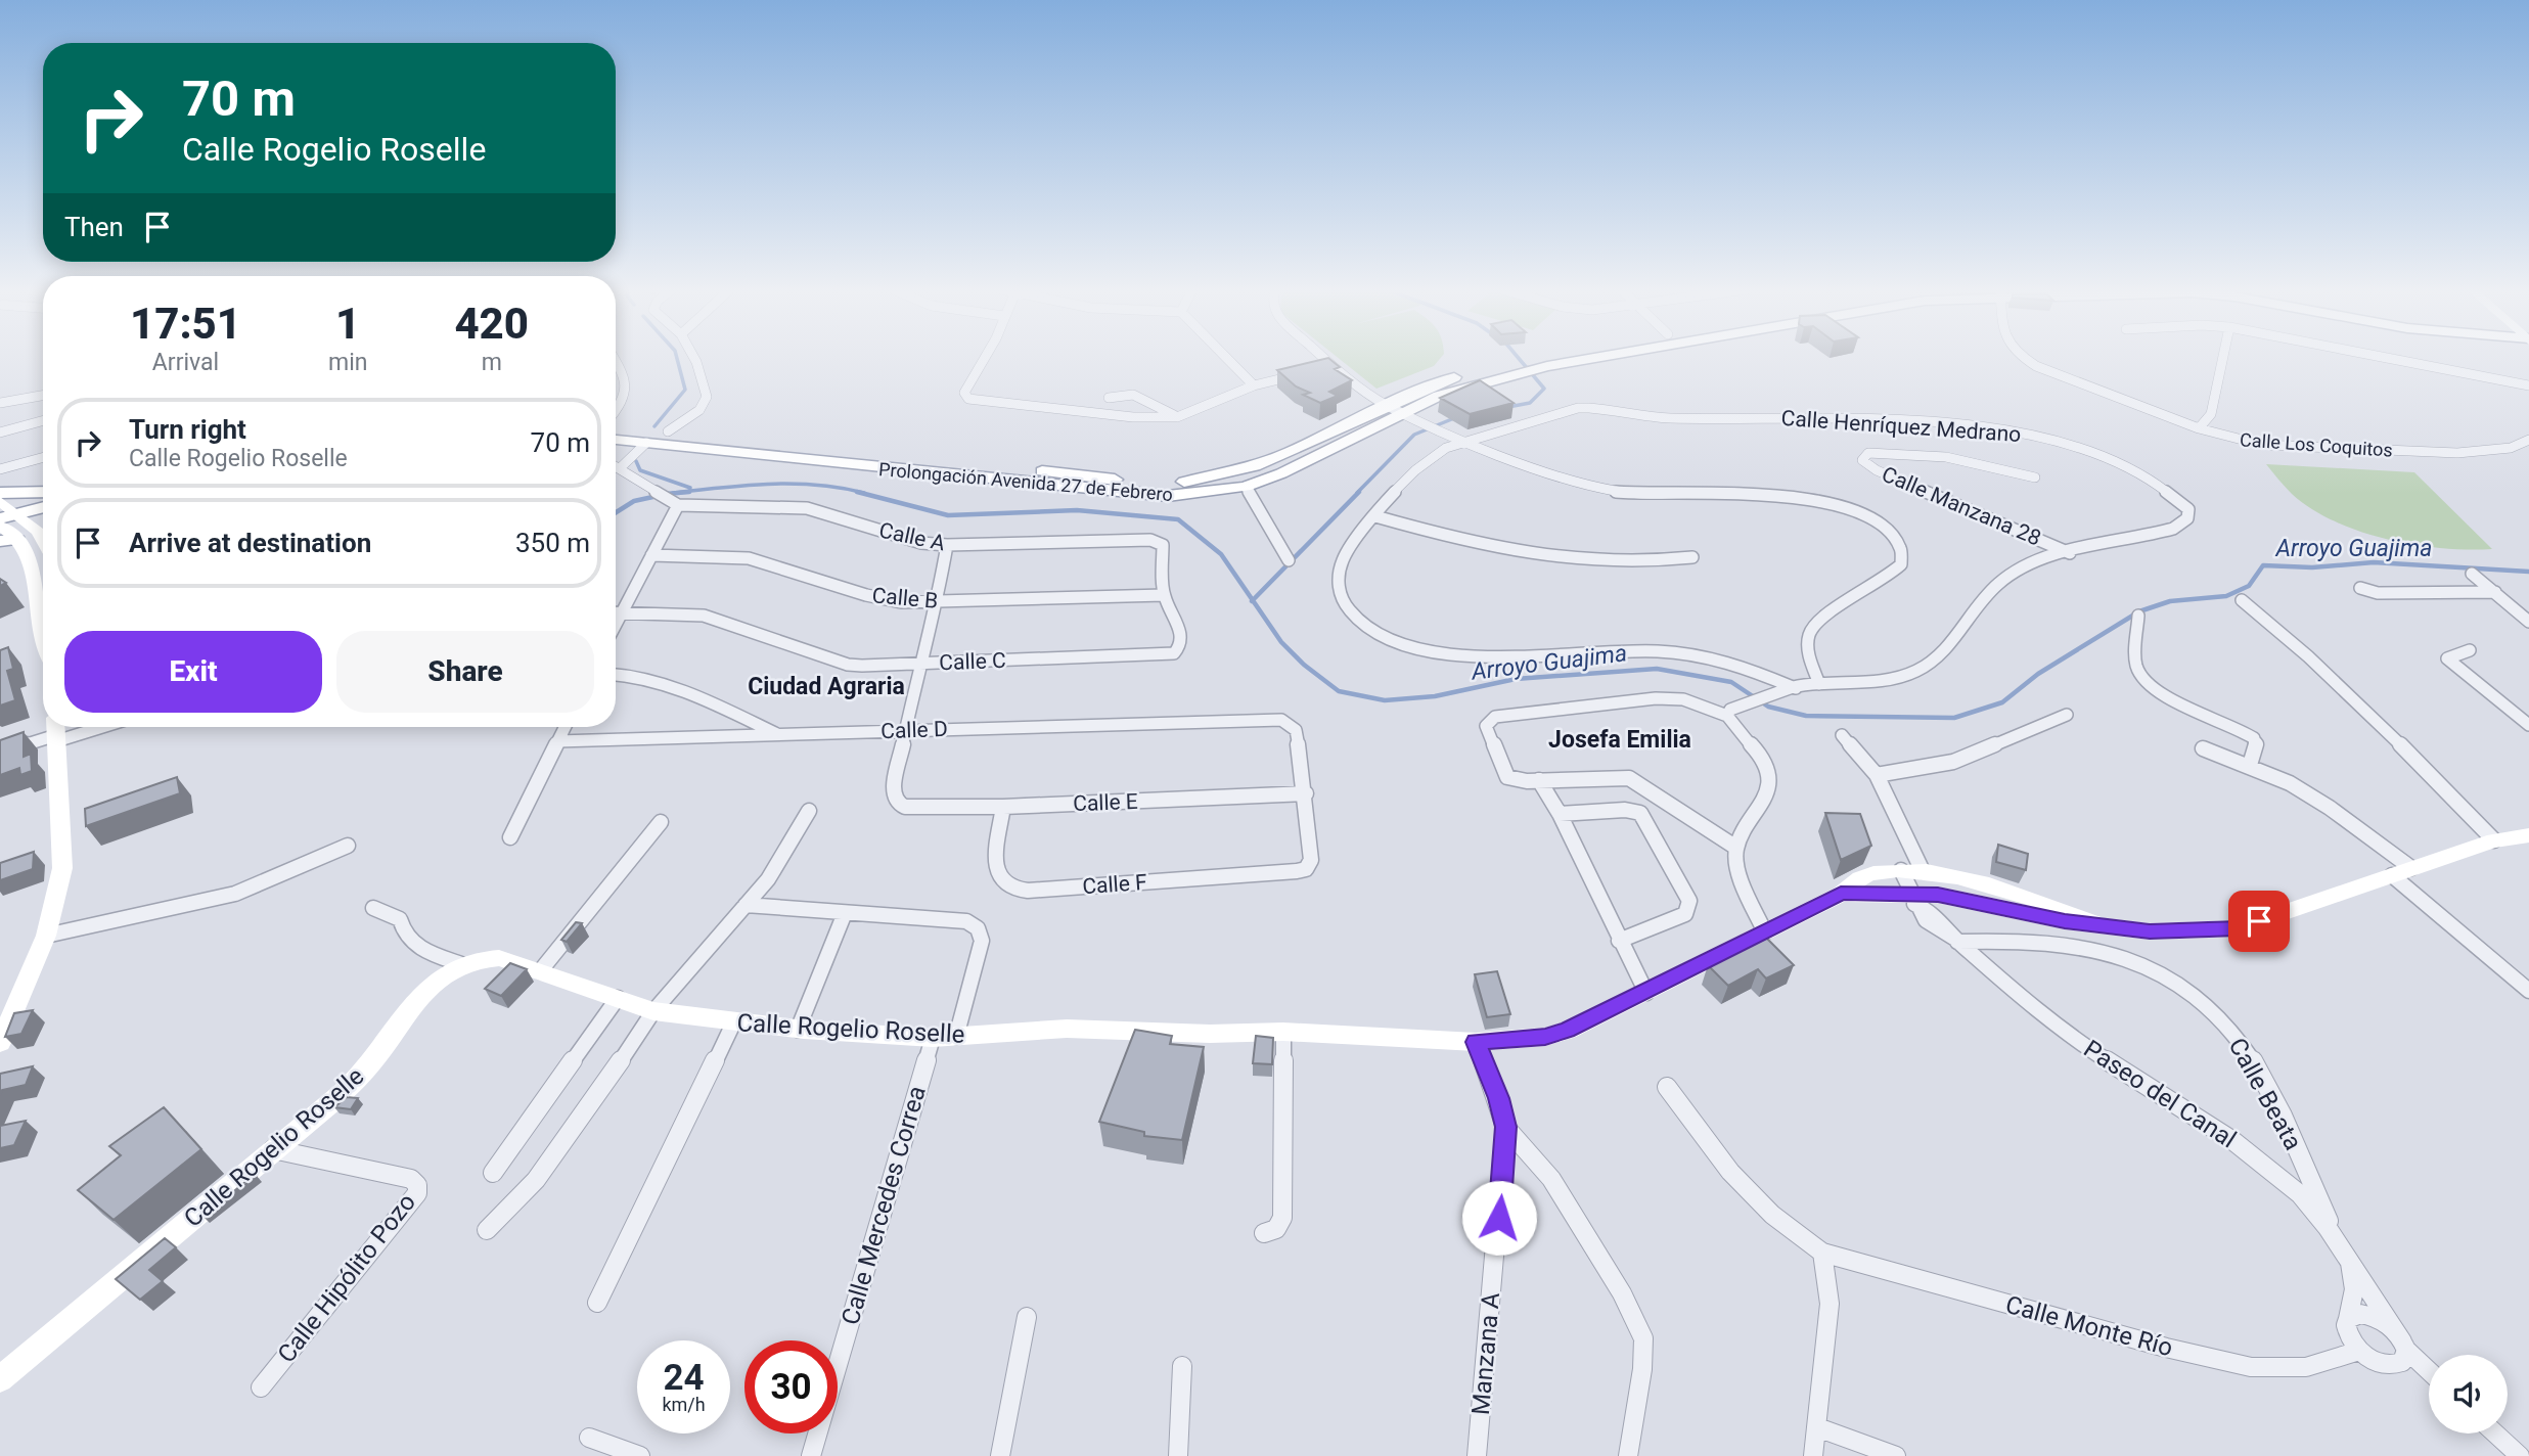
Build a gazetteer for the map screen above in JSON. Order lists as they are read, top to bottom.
{
  "streets": {
    "main road": ["Prolongación Avenida 27 de Febrero"],
    "street": [
      "Calle Henríquez Medrano",
      "Calle Los Coquitos",
      "Calle Manzana 28",
      "Calle A",
      "Calle B",
      "Calle C",
      "Calle D",
      "Calle E",
      "Calle F",
      "Calle Rogelio Roselle",
      "Paseo del Canal",
      "Calle Beata",
      "Calle Mercedes Correa",
      "Calle Hipólito Pozo",
      "Calle Monte Río",
      "Manzana A"
    ]
  },
  "crossings": [
    ["Calle Henríquez Medrano", "Calle Manzana 28"],
    ["Calle A", "Calle B"],
    ["Calle A", "Calle C"],
    ["Calle B", "Calle C"],
    ["Calle D", "Calle E"],
    ["Calle D", "Calle F"],
    ["Calle E", "Calle F"],
    ["Calle Rogelio Roselle", "Paseo del Canal"],
    ["Calle Rogelio Roselle", "Calle Mercedes Correa"],
    ["Calle Rogelio Roselle", "Calle Hipólito Pozo"],
    ["Calle Rogelio Roselle", "Manzana A"],
    ["Paseo del Canal", "Calle Beata"]
  ],
  "districts": ["Ciudad Agraria", "Josefa Emilia"],
  "water": ["Arroyo Guajima"],
  "page": {
    "turn": ["70 m", "Calle Rogelio Roselle"],
    "then": "Then",
    "eta": [
      "17:51",
      "Arrival",
      "1",
      "min",
      "420",
      "m"
    ],
    "list": [
      {
        "name": "Turn right",
        "note": "Calle Rogelio Roselle",
        "value": "70 m"
      },
      {
        "name": "Arrive at destination",
        "value": "350 m"
      }
    ],
    "buttons": ["Exit", "Share"],
    "speed": "24 km/h",
    "limit": "30"
  }
}
